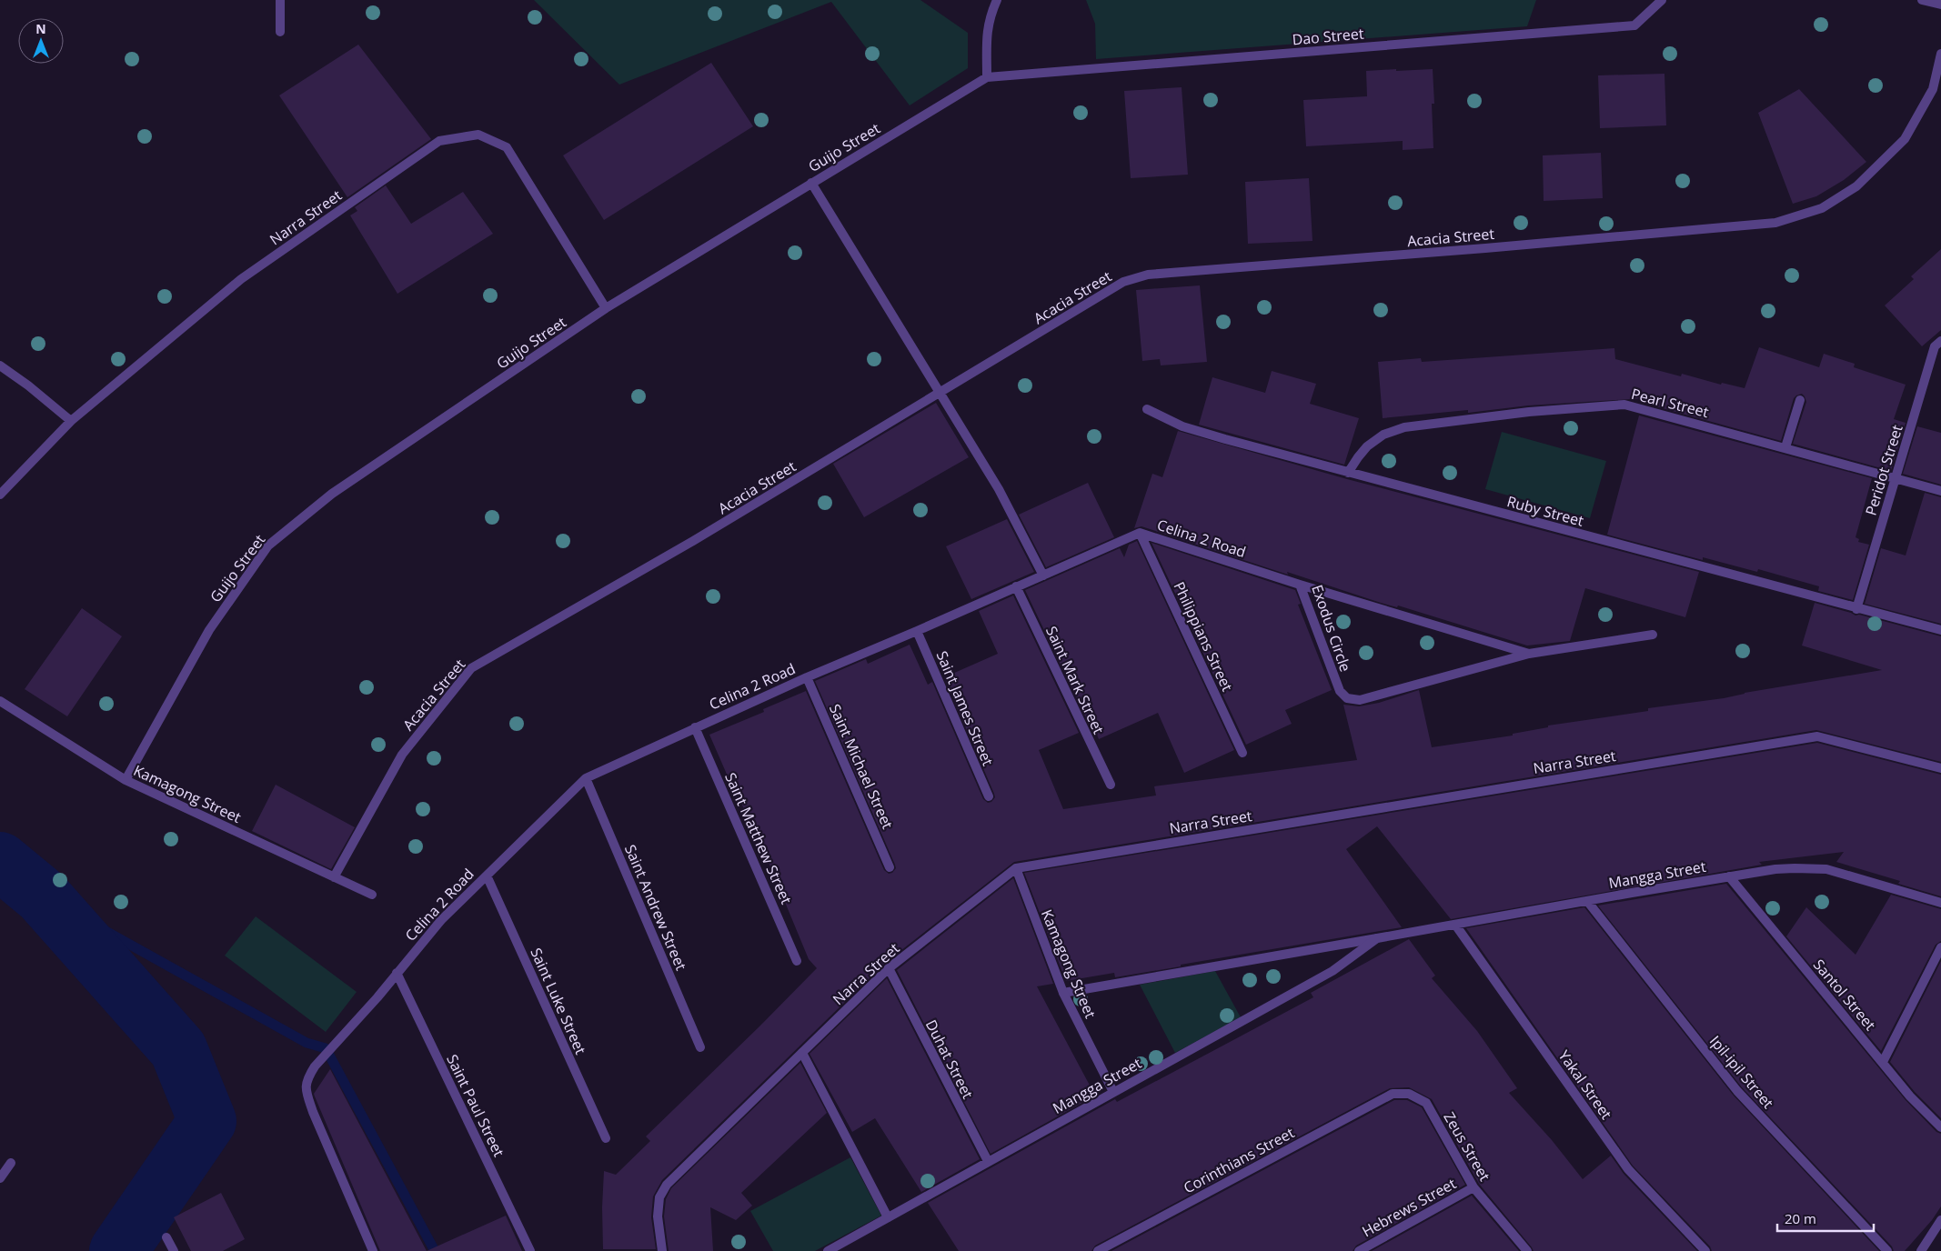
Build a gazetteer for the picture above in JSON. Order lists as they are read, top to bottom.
{
  "streets": {
    "street": [
      "Dao Street",
      "Guijo Street",
      "Narra Street",
      "Acacia Street",
      "Pearl Street",
      "Peridot Street",
      "Ruby Street",
      "Celina 2 Road",
      "Exodus Circle",
      "Philippians Street",
      "Saint Mark Street",
      "Saint James Street",
      "Saint Michael Street",
      "Kamagong Street",
      "Saint Matthew Street",
      "Mangga Street",
      "Saint Andrew Street",
      "Santol Street",
      "Saint Luke Street",
      "Duhat Street",
      "Ipil-ipil Street",
      "Yakal Street",
      "Saint Paul Street",
      "Zeus Street",
      "Corinthians Street",
      "Hebrews Street"
    ]
  },
  "crossings": [
    ["Dao Street", "Guijo Street"],
    ["Guijo Street", "Narra Street"],
    ["Guijo Street", "Kamagong Street"],
    ["Narra Street", "Kamagong Street"],
    ["Narra Street", "Duhat Street"],
    ["Acacia Street", "Kamagong Street"],
    ["Pearl Street", "Peridot Street"],
    ["Pearl Street", "Ruby Street"],
    ["Peridot Street", "Ruby Street"],
    ["Celina 2 Road", "Exodus Circle"],
    ["Celina 2 Road", "Philippians Street"],
    ["Celina 2 Road", "Saint Mark Street"],
    ["Celina 2 Road", "Saint James Street"],
    ["Celina 2 Road", "Saint Michael Street"],
    ["Celina 2 Road", "Saint Matthew Street"],
    ["Celina 2 Road", "Saint Andrew Street"],
    ["Celina 2 Road", "Saint Luke Street"],
    ["Celina 2 Road", "Saint Paul Street"],
    ["Kamagong Street", "Mangga Street"],
    ["Mangga Street", "Santol Street"],
    ["Mangga Street", "Duhat Street"],
    ["Mangga Street", "Ipil-ipil Street"],
    ["Mangga Street", "Yakal Street"],
    ["Zeus Street", "Corinthians Street"],
    ["Zeus Street", "Hebrews Street"]
  ],
  "scale_bar": "20 m",
  "north": "top"
}
